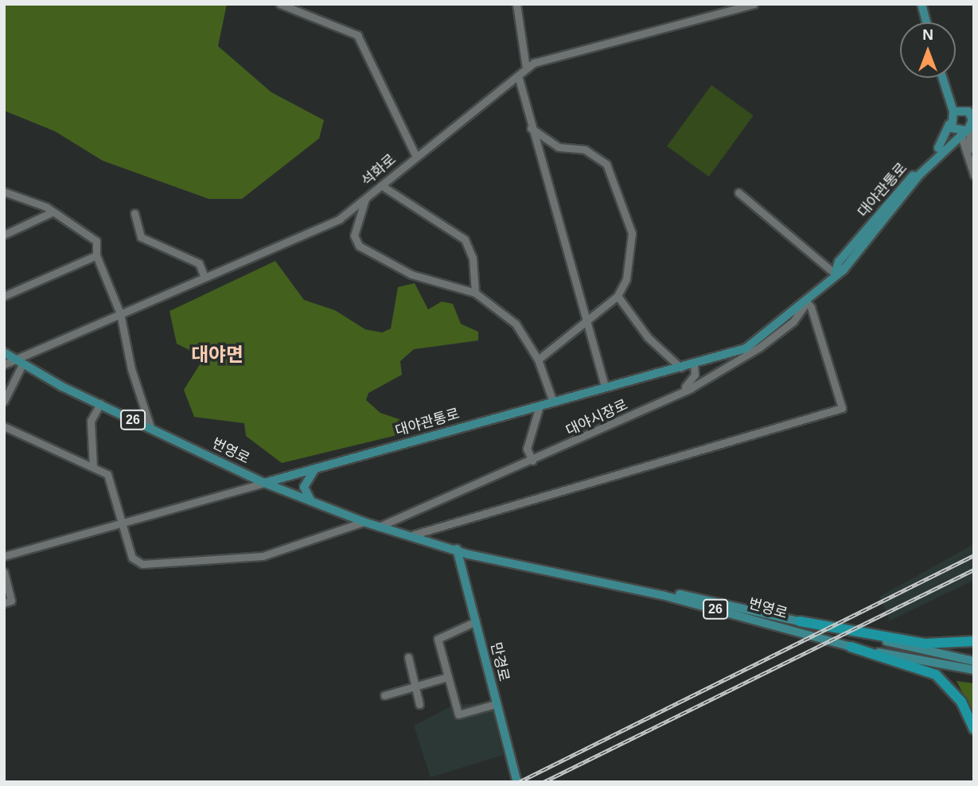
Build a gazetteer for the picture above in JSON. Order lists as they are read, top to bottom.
{
  "streets": {
    "main road": [
      "대야관통로",
      "26",
      "번영로",
      "만경로"
    ],
    "street": ["석화로", "대야시장로"]
  },
  "crossings": [
    ["석화로", "번영로"],
    ["대야관통로", "대야시장로"],
    ["대야관통로", "번영로"],
    ["대야시장로", "번영로"],
    ["번영로", "만경로"]
  ],
  "districts": ["대야면"],
  "north": "top"
}
